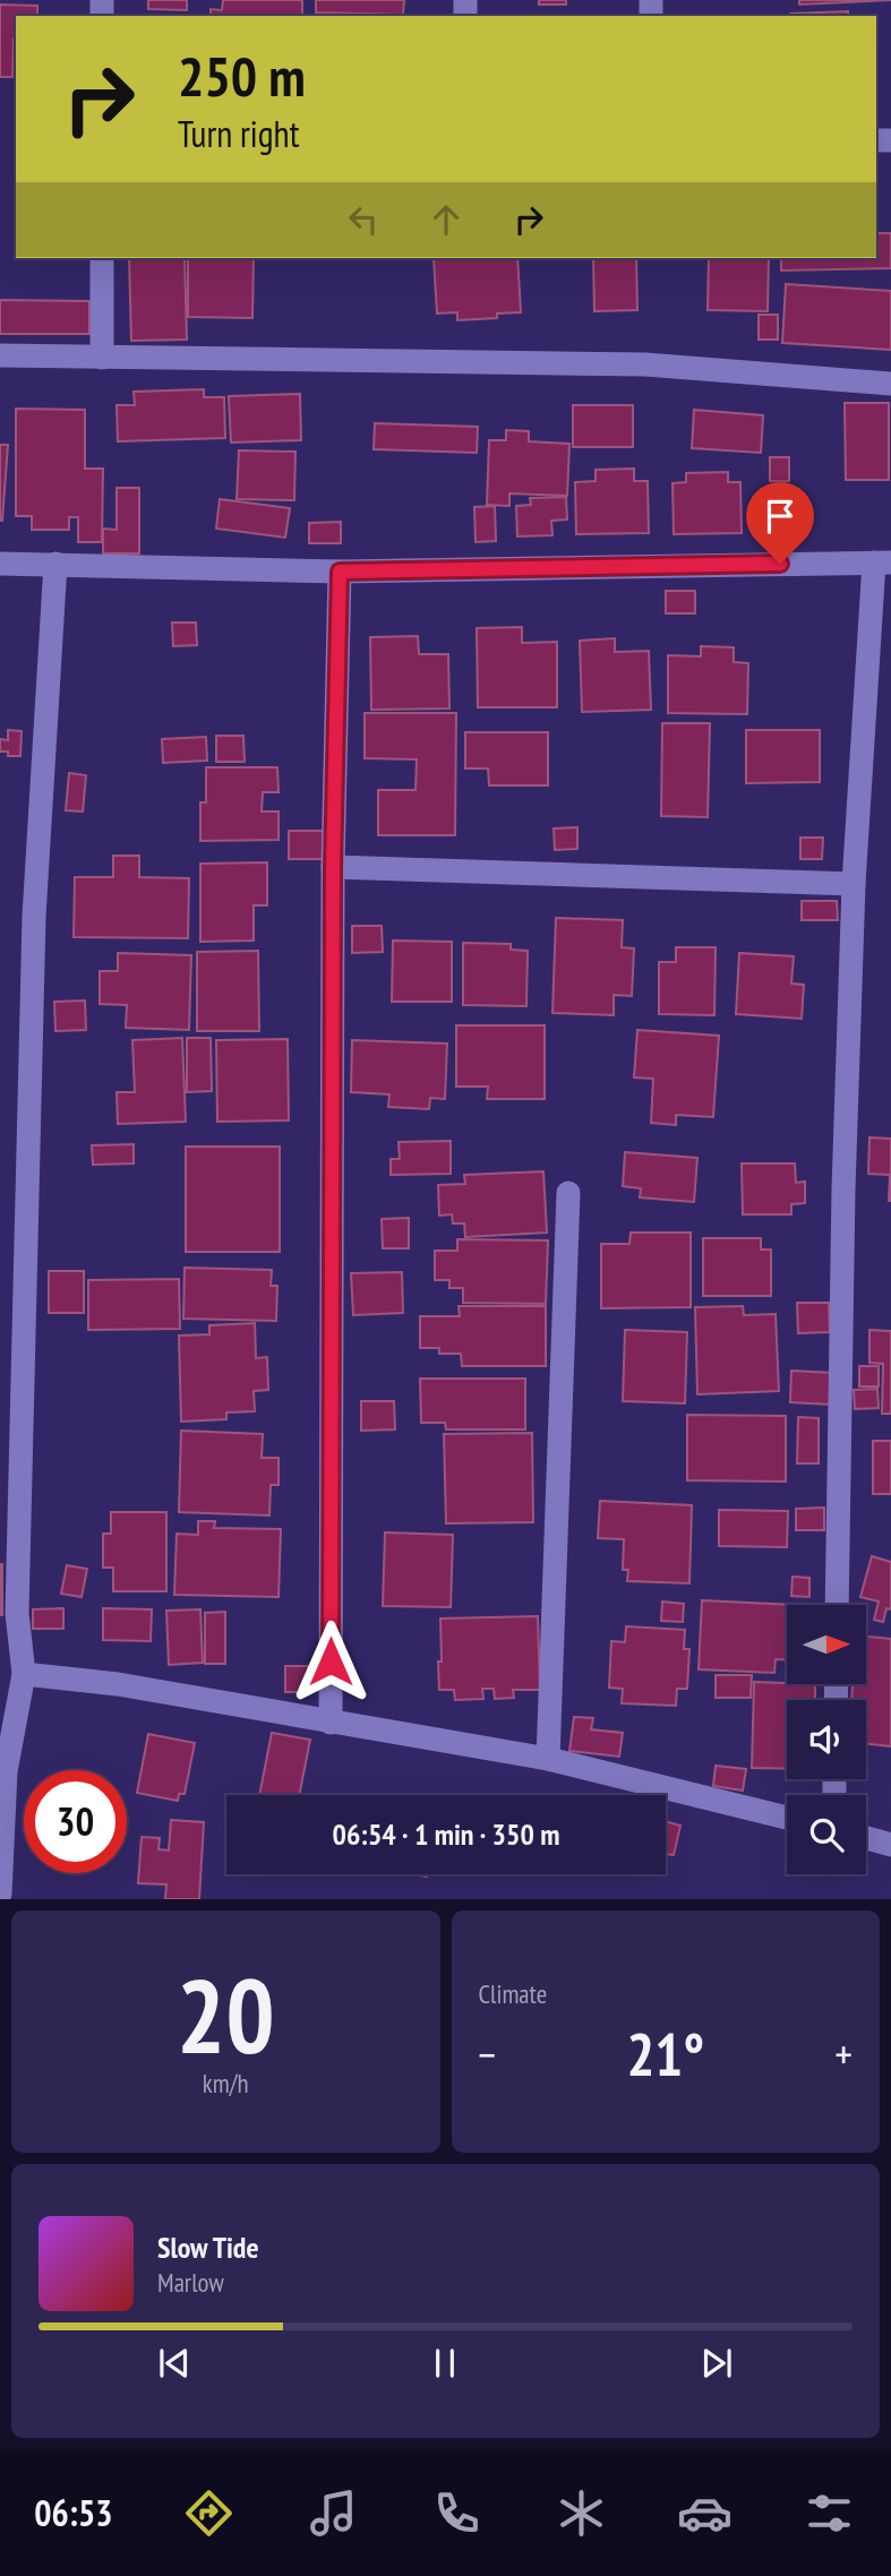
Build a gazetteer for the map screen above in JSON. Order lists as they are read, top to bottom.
{
  "north": "right",
  "page": {
    "turn": ["250 m", "Turn right"],
    "limit": "30",
    "trip": "06:54 · 1 min · 350 m",
    "tile": [
      ["20", "km/h"],
      "Climate"
    ],
    "heat": ["−", "21°", "+"],
    "song": ["Slow Tide", "Marlow"],
    "tabs": "06:53"
  }
}
